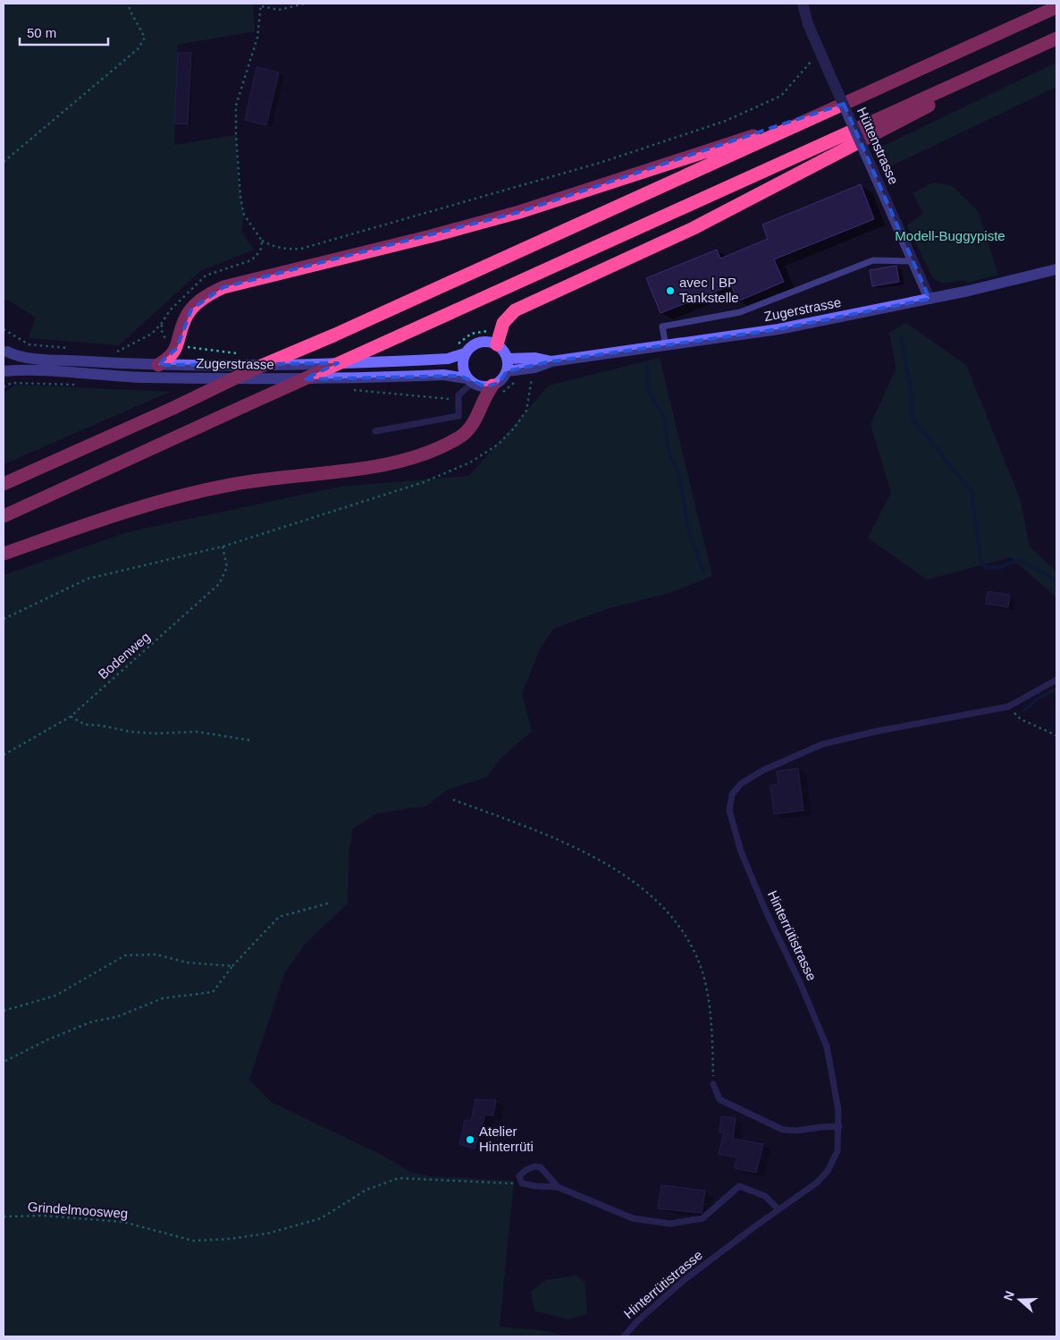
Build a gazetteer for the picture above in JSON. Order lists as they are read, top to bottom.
{
  "streets": {
    "main road": ["Zugerstrasse"],
    "street": ["Hüttenstrasse"],
    "lane": ["Hinterrütistrasse"],
    "path": ["Bodenweg", "Grindelmoosweg"]
  },
  "crossings": [
    ["Hüttenstrasse", "Zugerstrasse"]
  ],
  "parks": ["Modell-Buggypiste"],
  "places": ["avec | BP Tankstelle", "Atelier Hinterrüti"],
  "scale_bar": "50 m",
  "north": "left"
}
